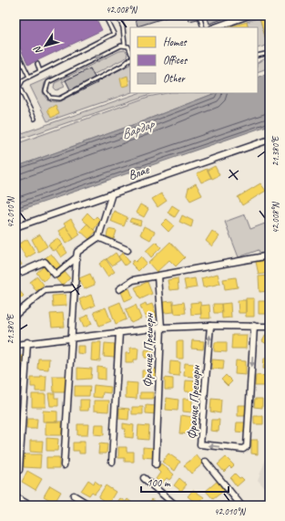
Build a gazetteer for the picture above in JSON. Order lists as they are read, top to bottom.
{
  "streets": {
    "street": ["Влае", "Франце Прешерн", "Францe Прешерн"]
  },
  "water": ["Вардар"],
  "legend": ["Homes", "Offices", "Other"],
  "scale_bar": "100 m",
  "north": "bottom left",
  "coordinates": ["42.008°N", "21.380°E", "42.010°N"]
}
